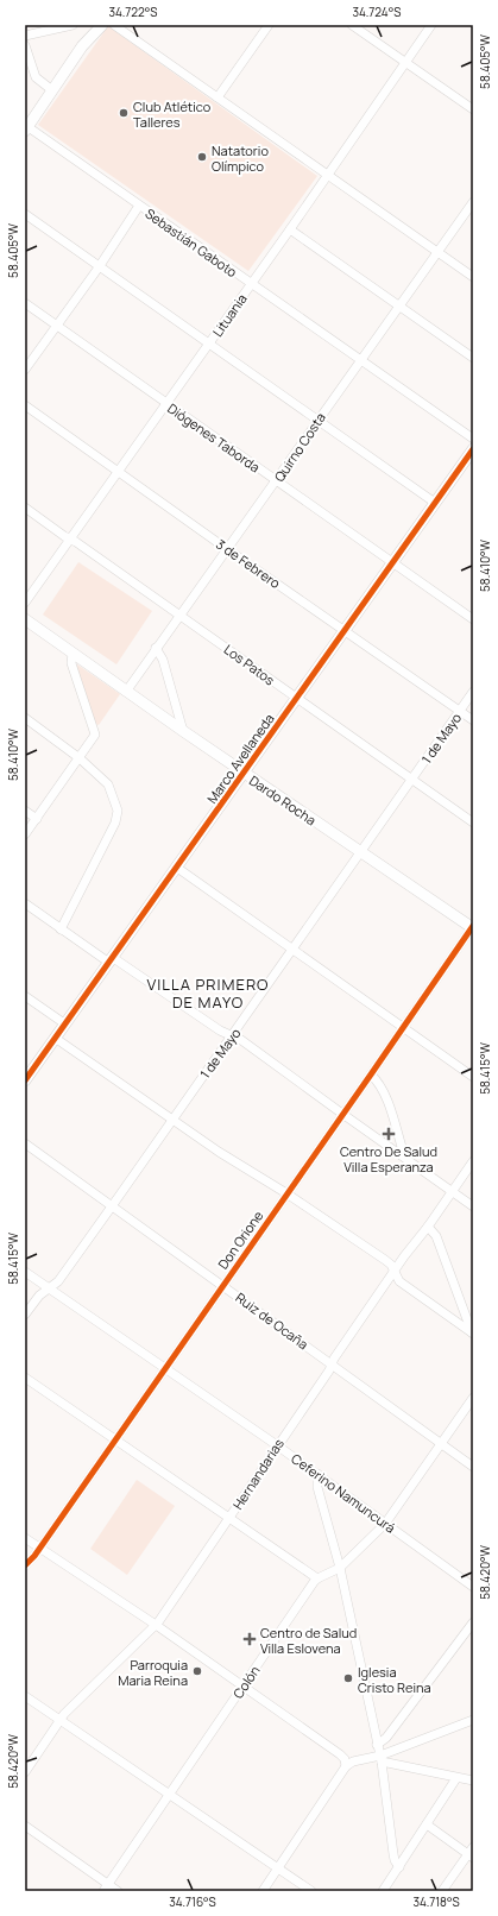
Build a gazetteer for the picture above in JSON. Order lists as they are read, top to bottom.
{
  "streets": {
    "street": [
      "Sebastián Gaboto",
      "Lituania",
      "Diógenes Taborda",
      "Quirno Costa",
      "3 de Febrero",
      "Los Patos",
      "1 de Mayo",
      "Marco Avellaneda",
      "Dardo Rocha",
      "Don Orione",
      "Ruiz de Ocaña",
      "Hernandarias",
      "Ceferino Namuncurá",
      "Colón"
    ]
  },
  "crossings": [
    ["Sebastián Gaboto", "Lituania"],
    ["Sebastián Gaboto", "Quirno Costa"],
    ["Lituania", "Diógenes Taborda"],
    ["Lituania", "3 de Febrero"],
    ["Lituania", "Los Patos"],
    ["Diógenes Taborda", "Quirno Costa"],
    ["Diógenes Taborda", "Marco Avellaneda"],
    ["Quirno Costa", "3 de Febrero"],
    ["Quirno Costa", "Los Patos"],
    ["Quirno Costa", "Dardo Rocha"],
    ["3 de Febrero", "1 de Mayo"],
    ["3 de Febrero", "Marco Avellaneda"],
    ["Los Patos", "1 de Mayo"],
    ["Los Patos", "Marco Avellaneda"],
    ["1 de Mayo", "Dardo Rocha"],
    ["1 de Mayo", "Ruiz de Ocaña"],
    ["1 de Mayo", "Ceferino Namuncurá"],
    ["Marco Avellaneda", "Dardo Rocha"],
    ["Dardo Rocha", "Don Orione"],
    ["Don Orione", "Ruiz de Ocaña"],
    ["Don Orione", "Ceferino Namuncurá"],
    ["Ruiz de Ocaña", "Hernandarias"],
    ["Ruiz de Ocaña", "Colón"],
    ["Hernandarias", "Ceferino Namuncurá"],
    ["Ceferino Namuncurá", "Colón"]
  ],
  "districts": ["VILLA PRIMERO DE MAYO"],
  "places": {
    "other": [
      "Club Atlético Talleres",
      "Natatorio Olímpico",
      "Parroquia Maria Reina",
      "Iglesia Cristo Reina"
    ],
    "health": ["Centro De Salud Villa Esperanza", "Centro de Salud Villa Eslovena"]
  },
  "coordinates": [
    "34.722°S",
    "34.724°S",
    "58.405°W",
    "58.410°W",
    "58.415°W",
    "58.420°W",
    "34.716°S",
    "34.718°S"
  ]
}
